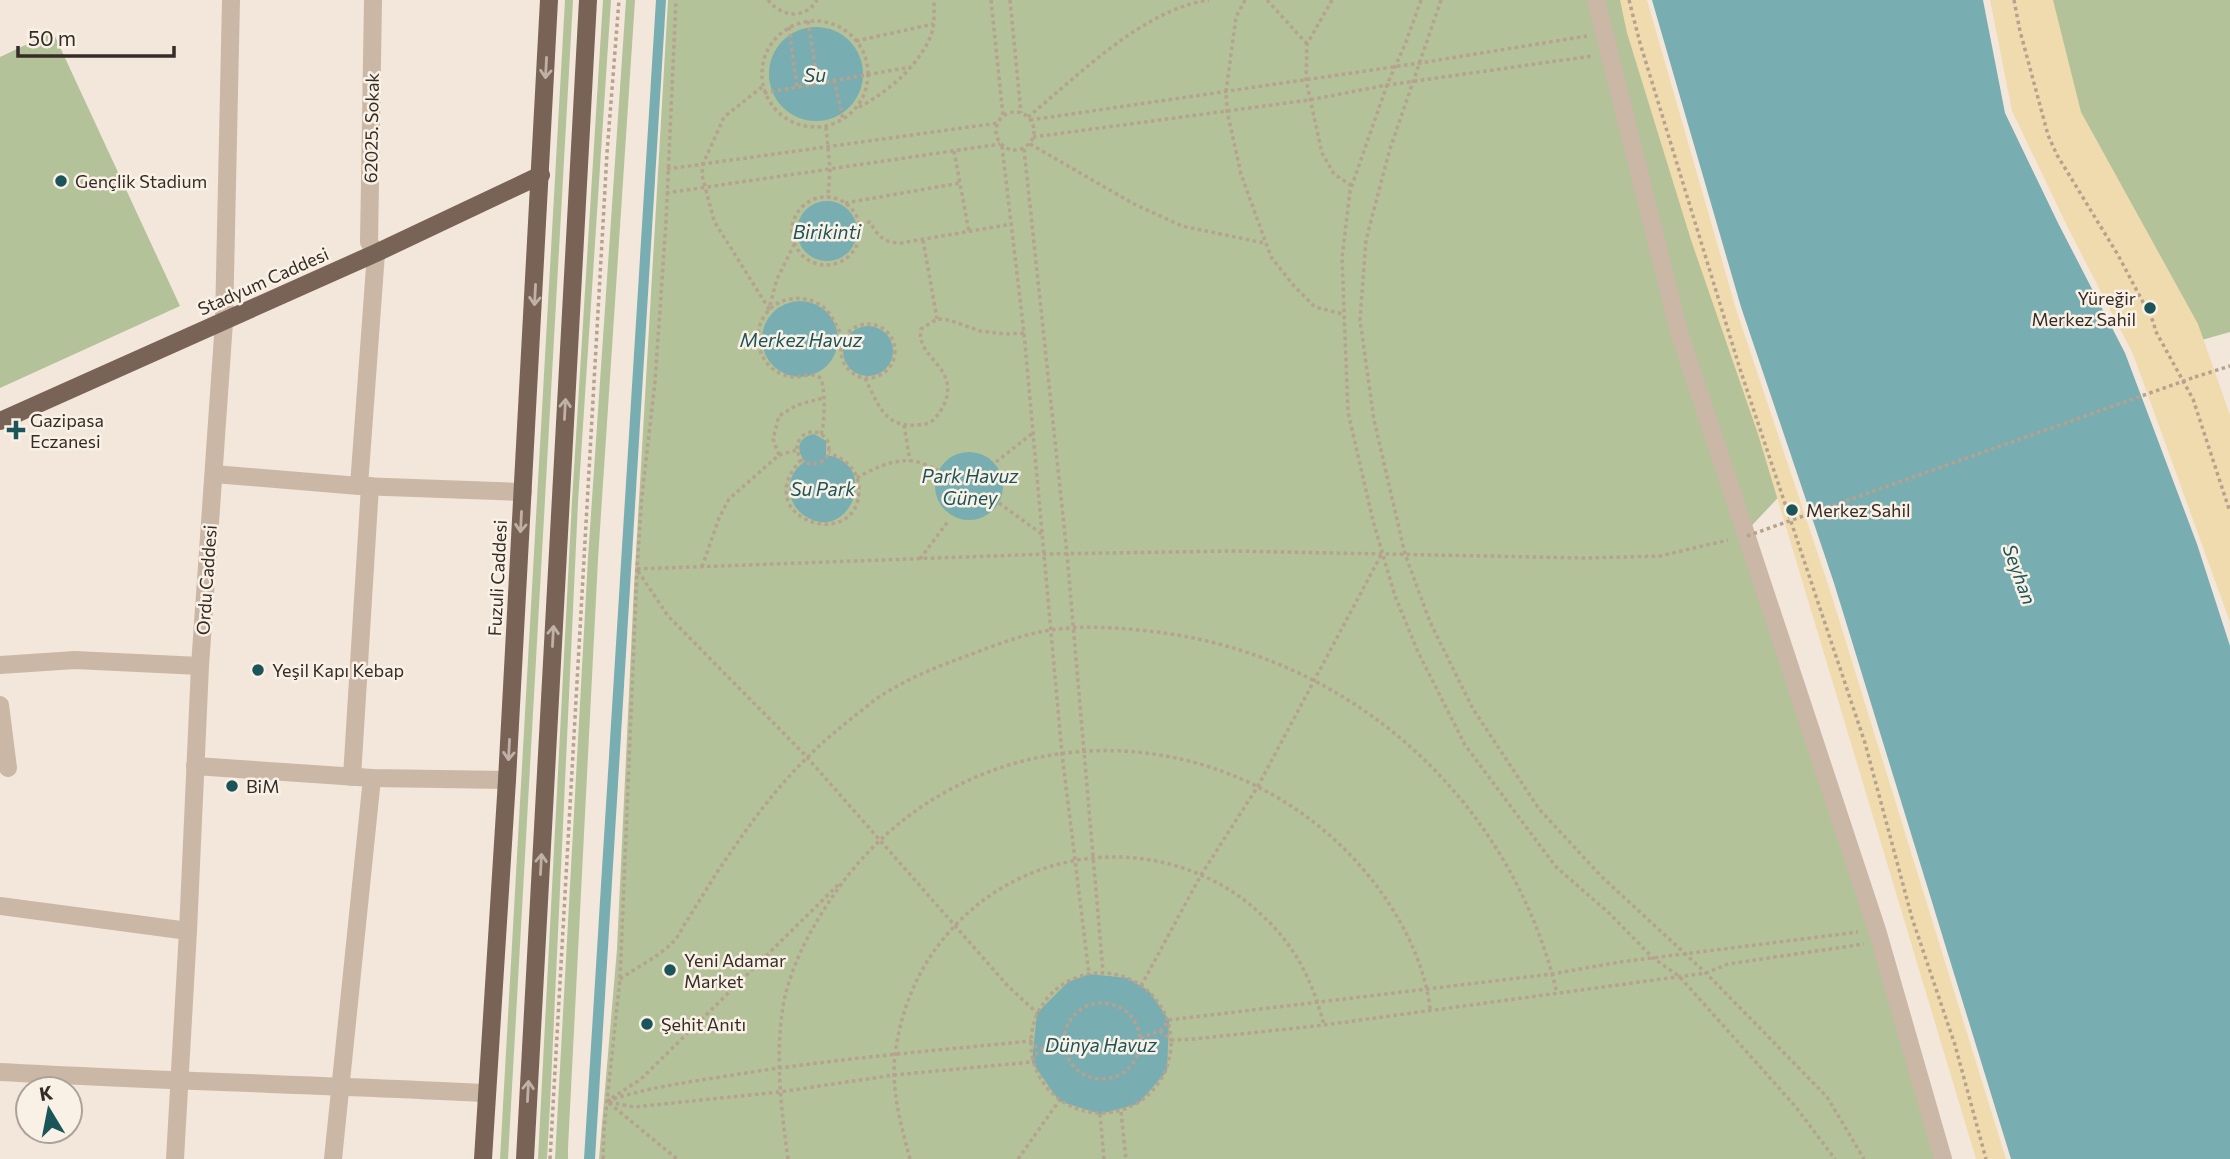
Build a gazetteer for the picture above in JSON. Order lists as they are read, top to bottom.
{
  "streets": {
    "main road": ["Stadyum Caddesi", "Fuzuli Caddesi"],
    "street": ["62025. Sokak", "Ordu Caddesi"]
  },
  "crossings": [
    ["62025. Sokak", "Stadyum Caddesi"],
    ["Stadyum Caddesi", "Fuzuli Caddesi"],
    ["Stadyum Caddesi", "Ordu Caddesi"]
  ],
  "water": [
    "Su",
    "Birikinti",
    "Merkez Havuz",
    "Park Havuz Güney",
    "Su Park",
    "Seyhan",
    "Dünya Havuz"
  ],
  "places": {
    "other": [
      "Gençlik Stadium",
      "Yüreğir Merkez Sahil",
      "Merkez Sahil",
      "Yeşil Kapı Kebap",
      "BiM",
      "Yeni Adamar Market",
      "Şehit Anıtı"
    ],
    "health": ["Gazipasa Eczanesi"]
  },
  "scale_bar": "50 m",
  "north": "top"
}
